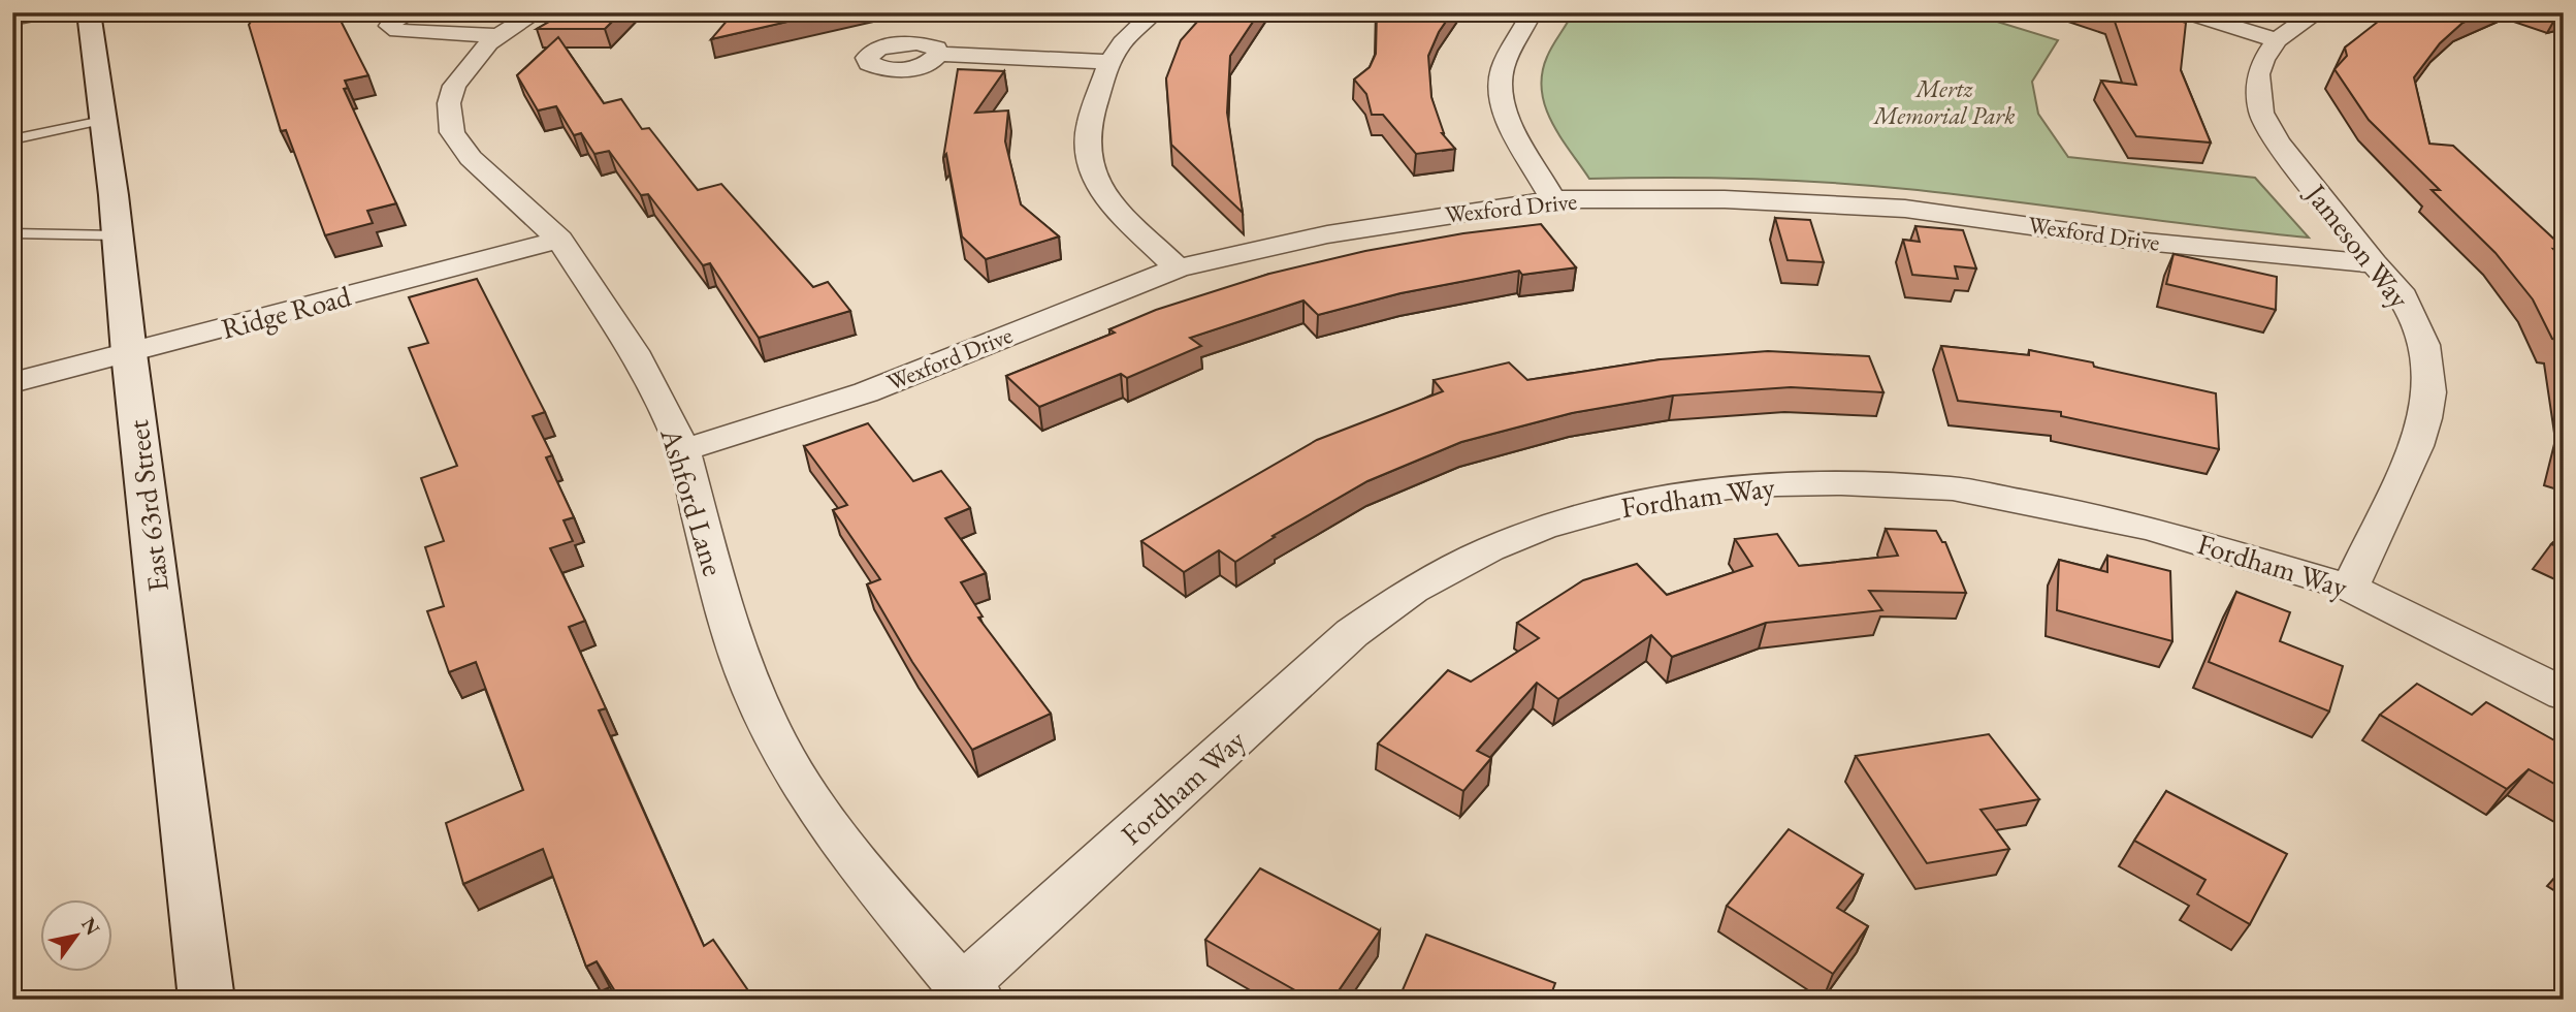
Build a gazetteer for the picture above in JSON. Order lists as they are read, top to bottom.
{
  "streets": {
    "main road": ["East 63rd Street"],
    "street": [
      "Wexford Drive",
      "Jameson Way",
      "Ridge Road",
      "Fordham Way",
      "Ashford Lane"
    ]
  },
  "crossings": [
    ["Wexford Drive", "Jameson Way"],
    ["Wexford Drive", "Ashford Lane"],
    ["Jameson Way", "Fordham Way"],
    ["Ridge Road", "Ashford Lane"],
    ["Ridge Road", "East 63rd Street"],
    ["Fordham Way", "Ashford Lane"]
  ],
  "parks": ["Mertz Memorial Park"],
  "north": "top right"
}
